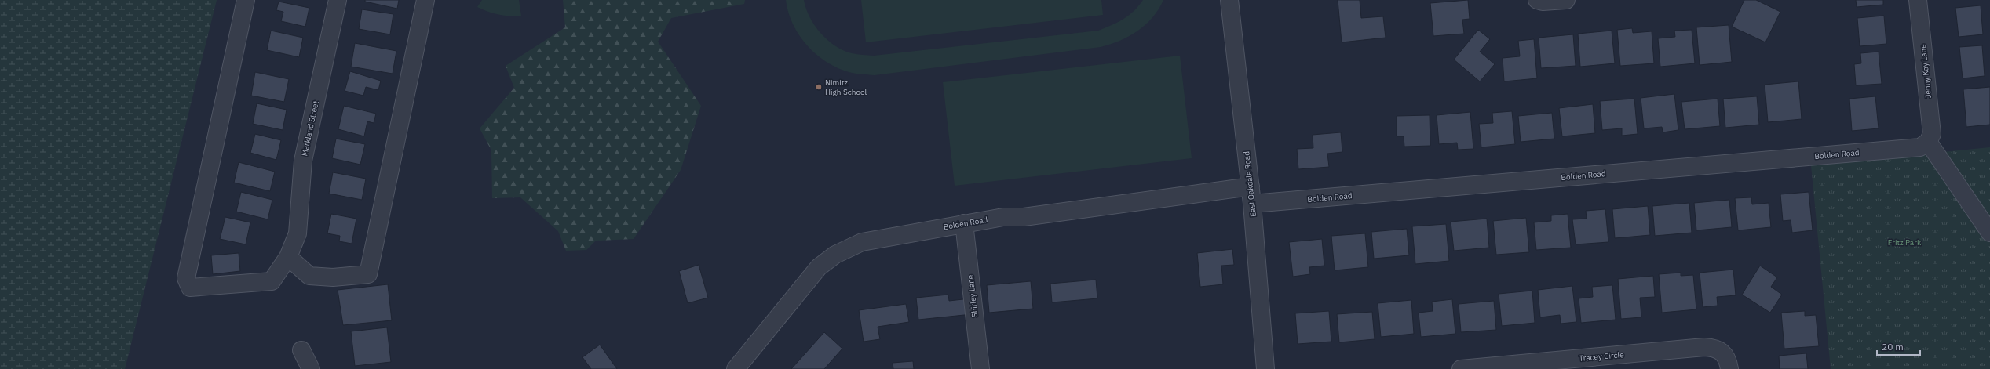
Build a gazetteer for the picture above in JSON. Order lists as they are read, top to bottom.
{
  "streets": {
    "street": [
      "Jenny Kay Lane",
      "Markland Street",
      "Bolden Road",
      "East Oakdale Road",
      "Shirley Lane",
      "Tracey Circle"
    ]
  },
  "crossings": [
    ["Jenny Kay Lane", "Bolden Road"],
    ["Bolden Road", "East Oakdale Road"],
    ["Bolden Road", "Shirley Lane"]
  ],
  "parks": ["Fritz Park"],
  "places": ["Nimitz High School"],
  "scale_bar": "20 m"
}
